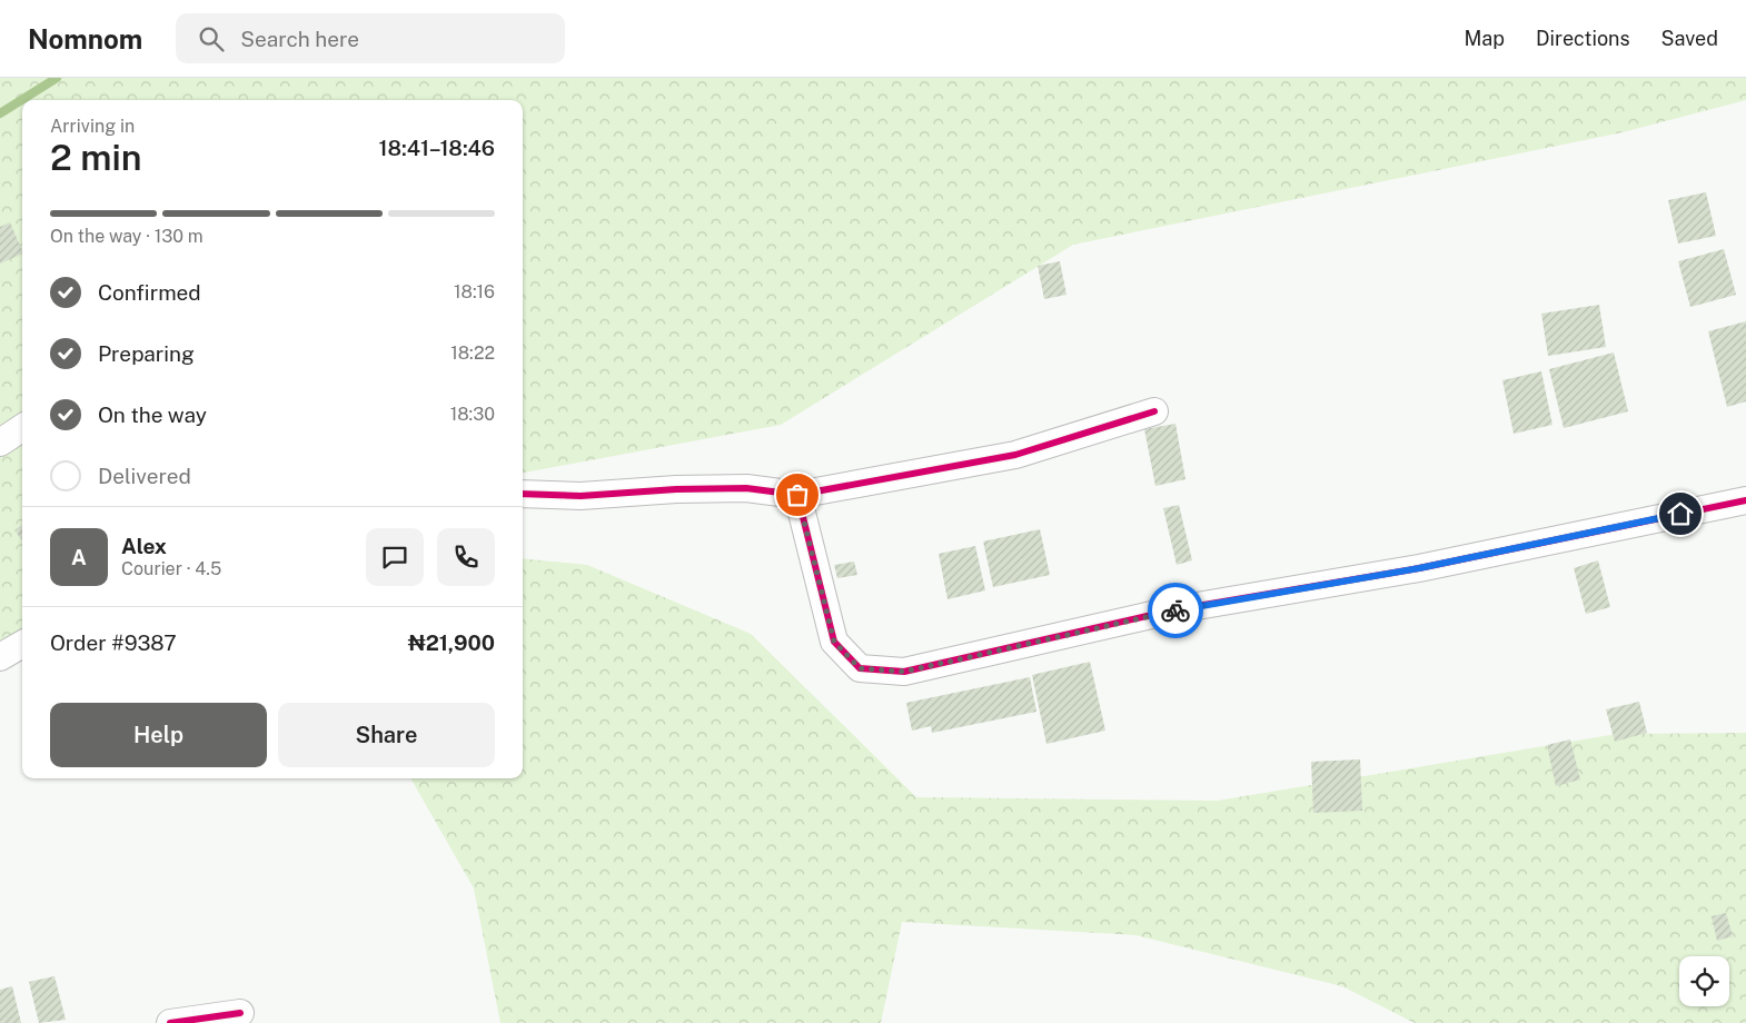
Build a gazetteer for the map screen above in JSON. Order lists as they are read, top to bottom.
{
  "page": {
    "header": "Nomnom",
    "search": "Search here",
    "nav": ["Map", "Directions", "Saved"],
    "heading": ["2 min", "Arriving in", "18:41–18:46"],
    "panel": [
      "Alex",
      "Courier · 4.5",
      "Order #9387",
      "₦21,900"
    ],
    "bar": "On the way · 130 m",
    "list": [
      ["Confirmed", "18:16"],
      ["Preparing", "18:22"],
      ["On the way", "18:30"],
      "Delivered"
    ],
    "round": "A",
    "buttons": ["Help", "Share"]
  }
}
